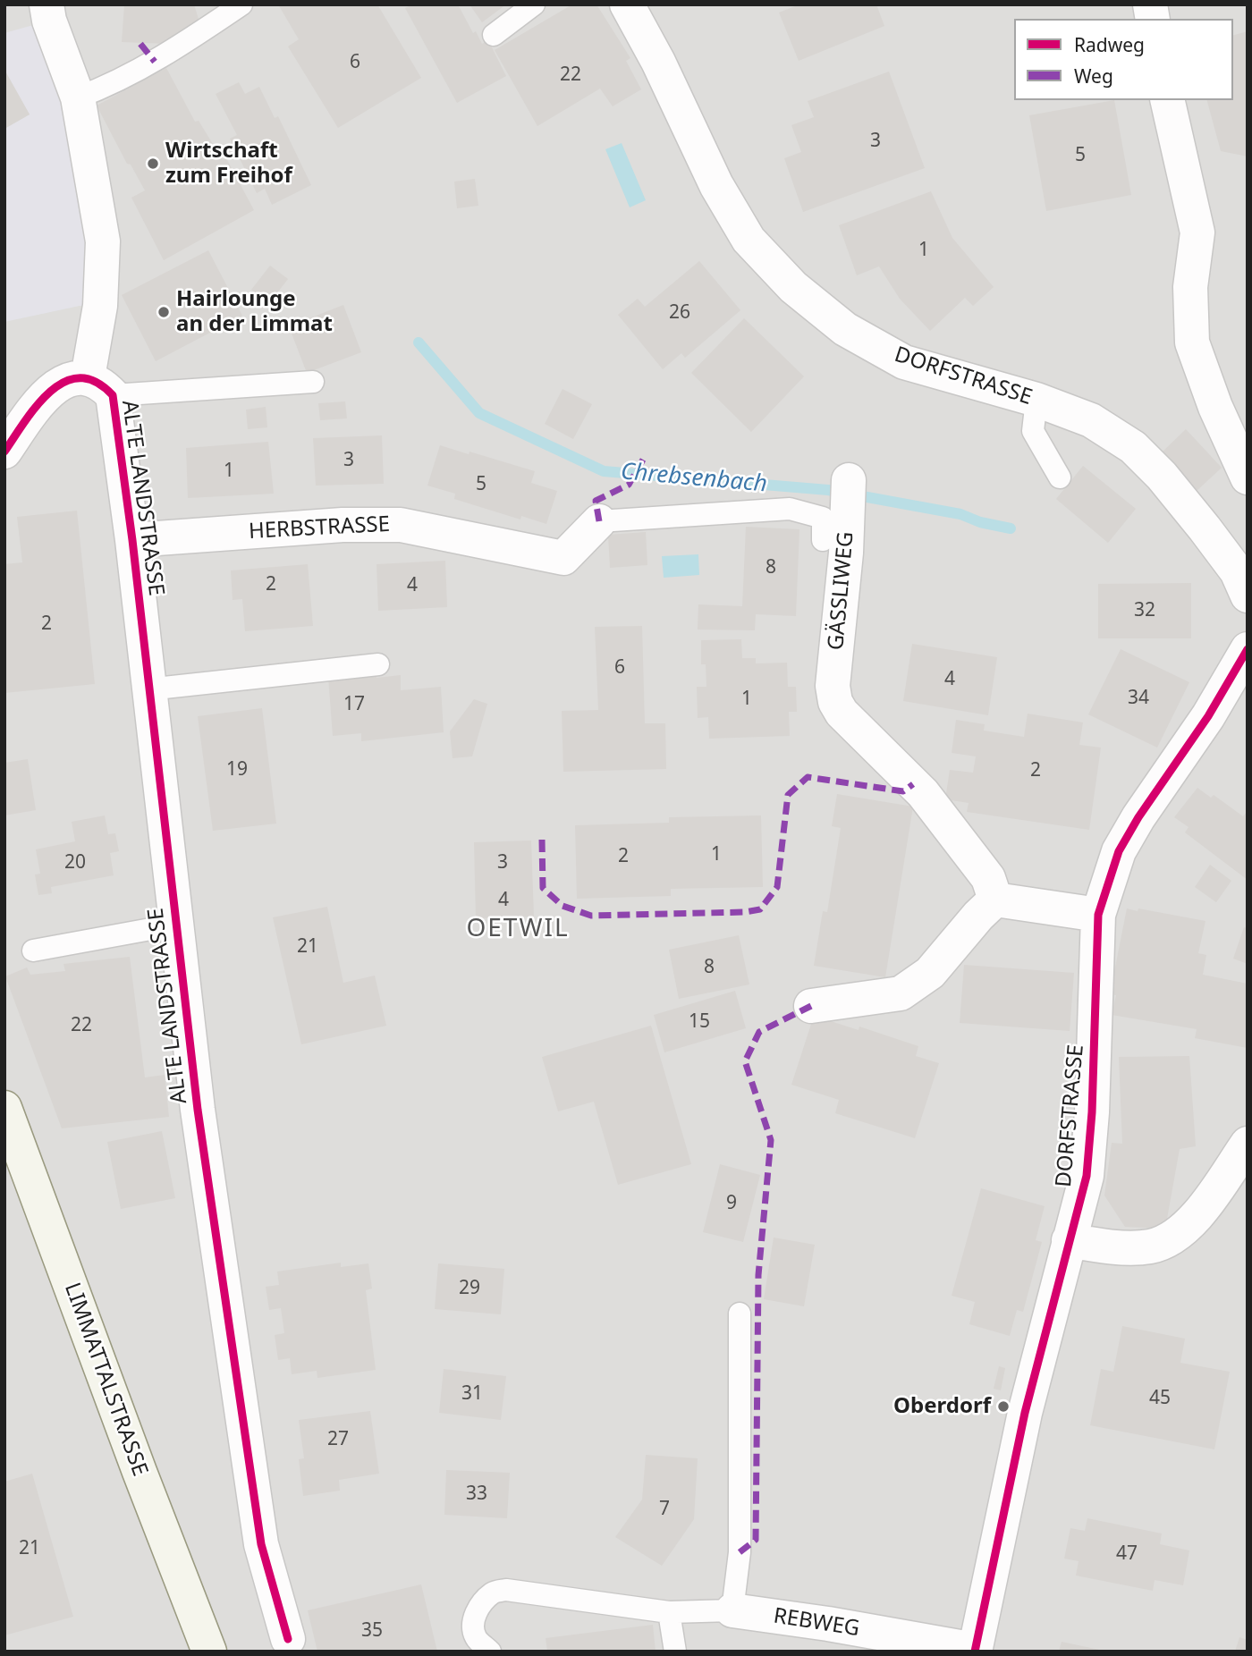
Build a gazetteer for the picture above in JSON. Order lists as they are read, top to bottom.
{
  "streets": {
    "main road": ["LIMMATTALSTRASSE"],
    "street": [
      "DORFSTRASSE",
      "ALTE LANDSTRASSE",
      "HERBSTRASSE",
      "GÄSSLIWEG",
      "REBWEG"
    ]
  },
  "crossings": [
    ["DORFSTRASSE", "REBWEG"],
    ["ALTE LANDSTRASSE", "HERBSTRASSE"]
  ],
  "districts": ["OETWIL"],
  "water": ["Chrebsenbach"],
  "places": ["Wirtschaft zum Freihof", "Hairlounge an der Limmat", "Oberdorf"],
  "house_numbers": [
    "6",
    "22",
    "3",
    "5",
    "1",
    "26",
    "3",
    "1",
    "5",
    "8",
    "2",
    "4",
    "32",
    "2",
    "6",
    "4",
    "34",
    "1",
    "17",
    "19",
    "2",
    "1",
    "2",
    "20",
    "3",
    "4",
    "21",
    "8",
    "15",
    "22",
    "9",
    "29",
    "31",
    "45",
    "27",
    "33",
    "7",
    "21",
    "47",
    "35"
  ],
  "legend": ["Radweg", "Weg"]
}
